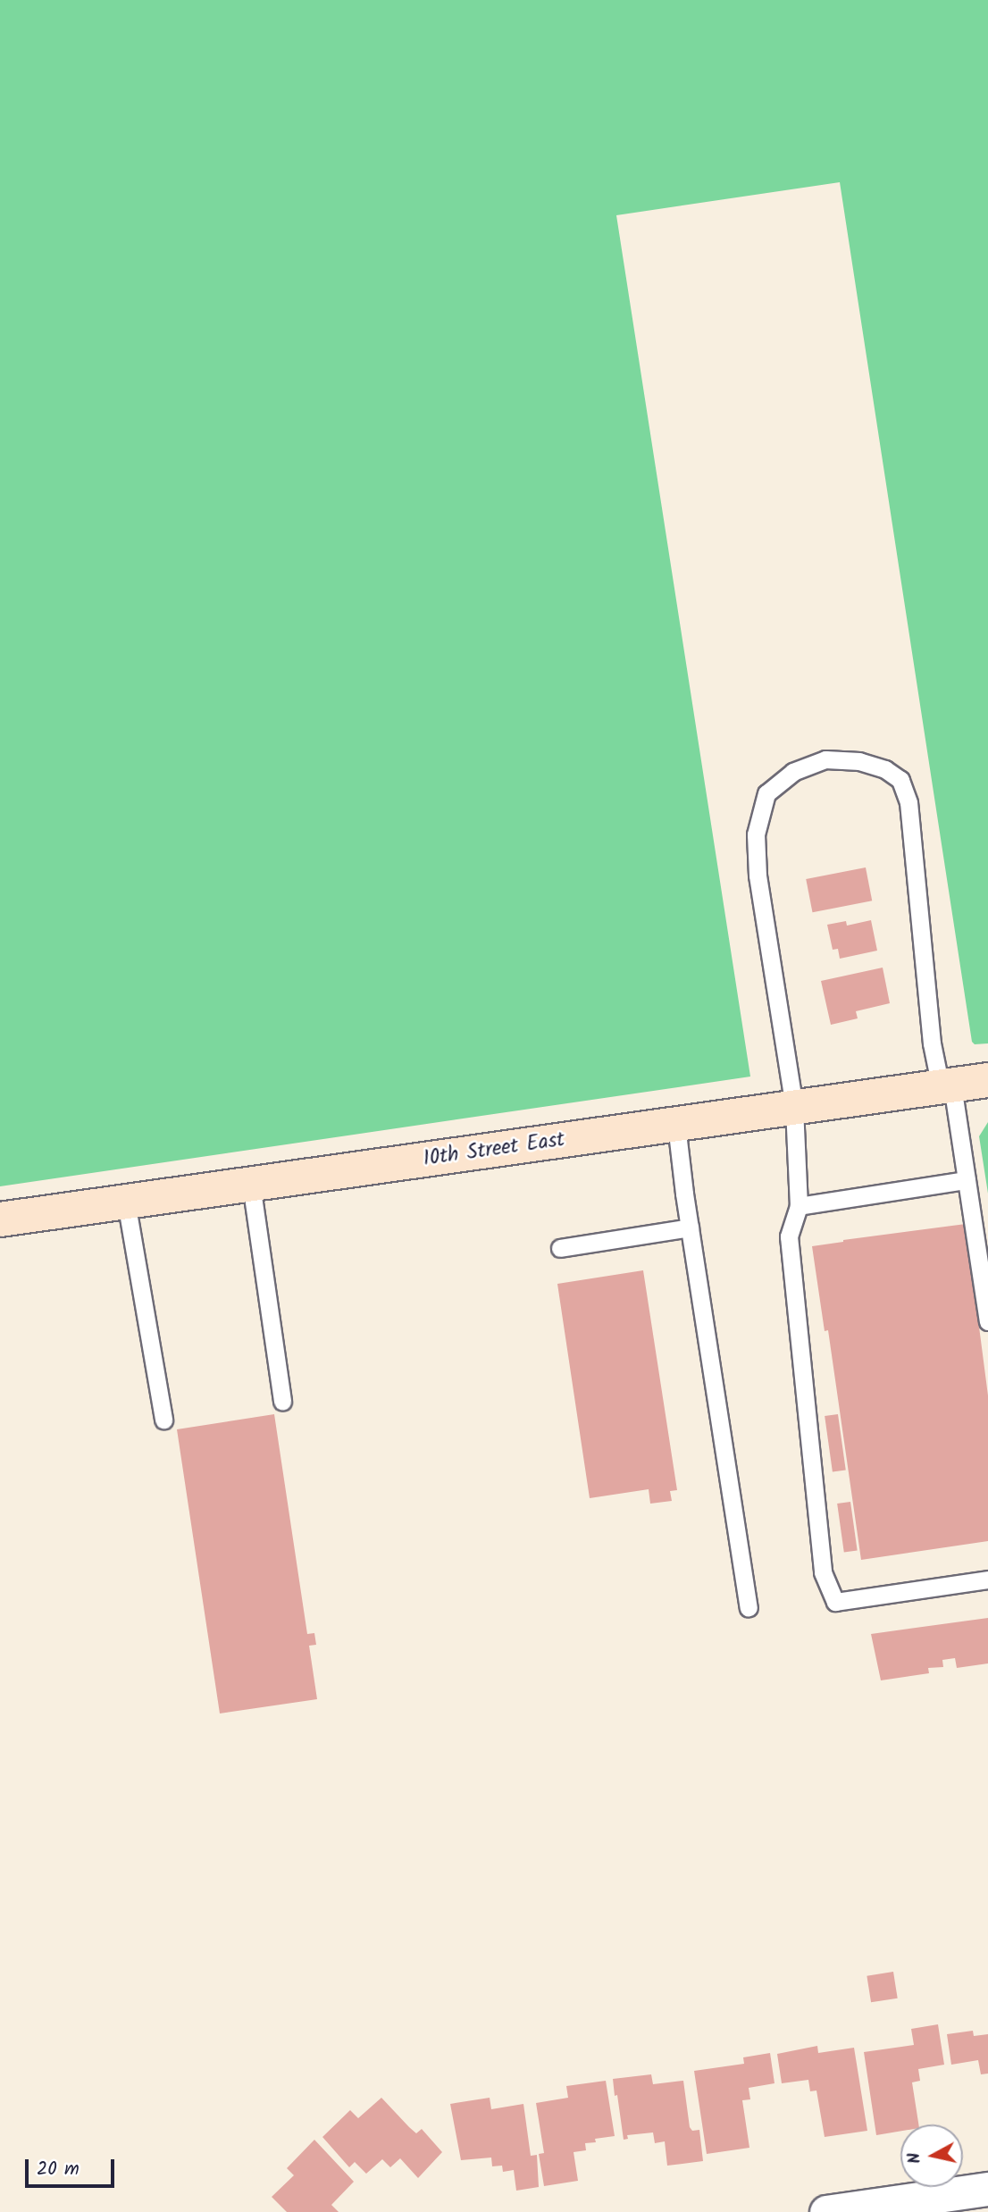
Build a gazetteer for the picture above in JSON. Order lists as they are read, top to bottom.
{
  "streets": {
    "main road": ["10th Street East"]
  },
  "scale_bar": "20 m",
  "north": "left"
}
